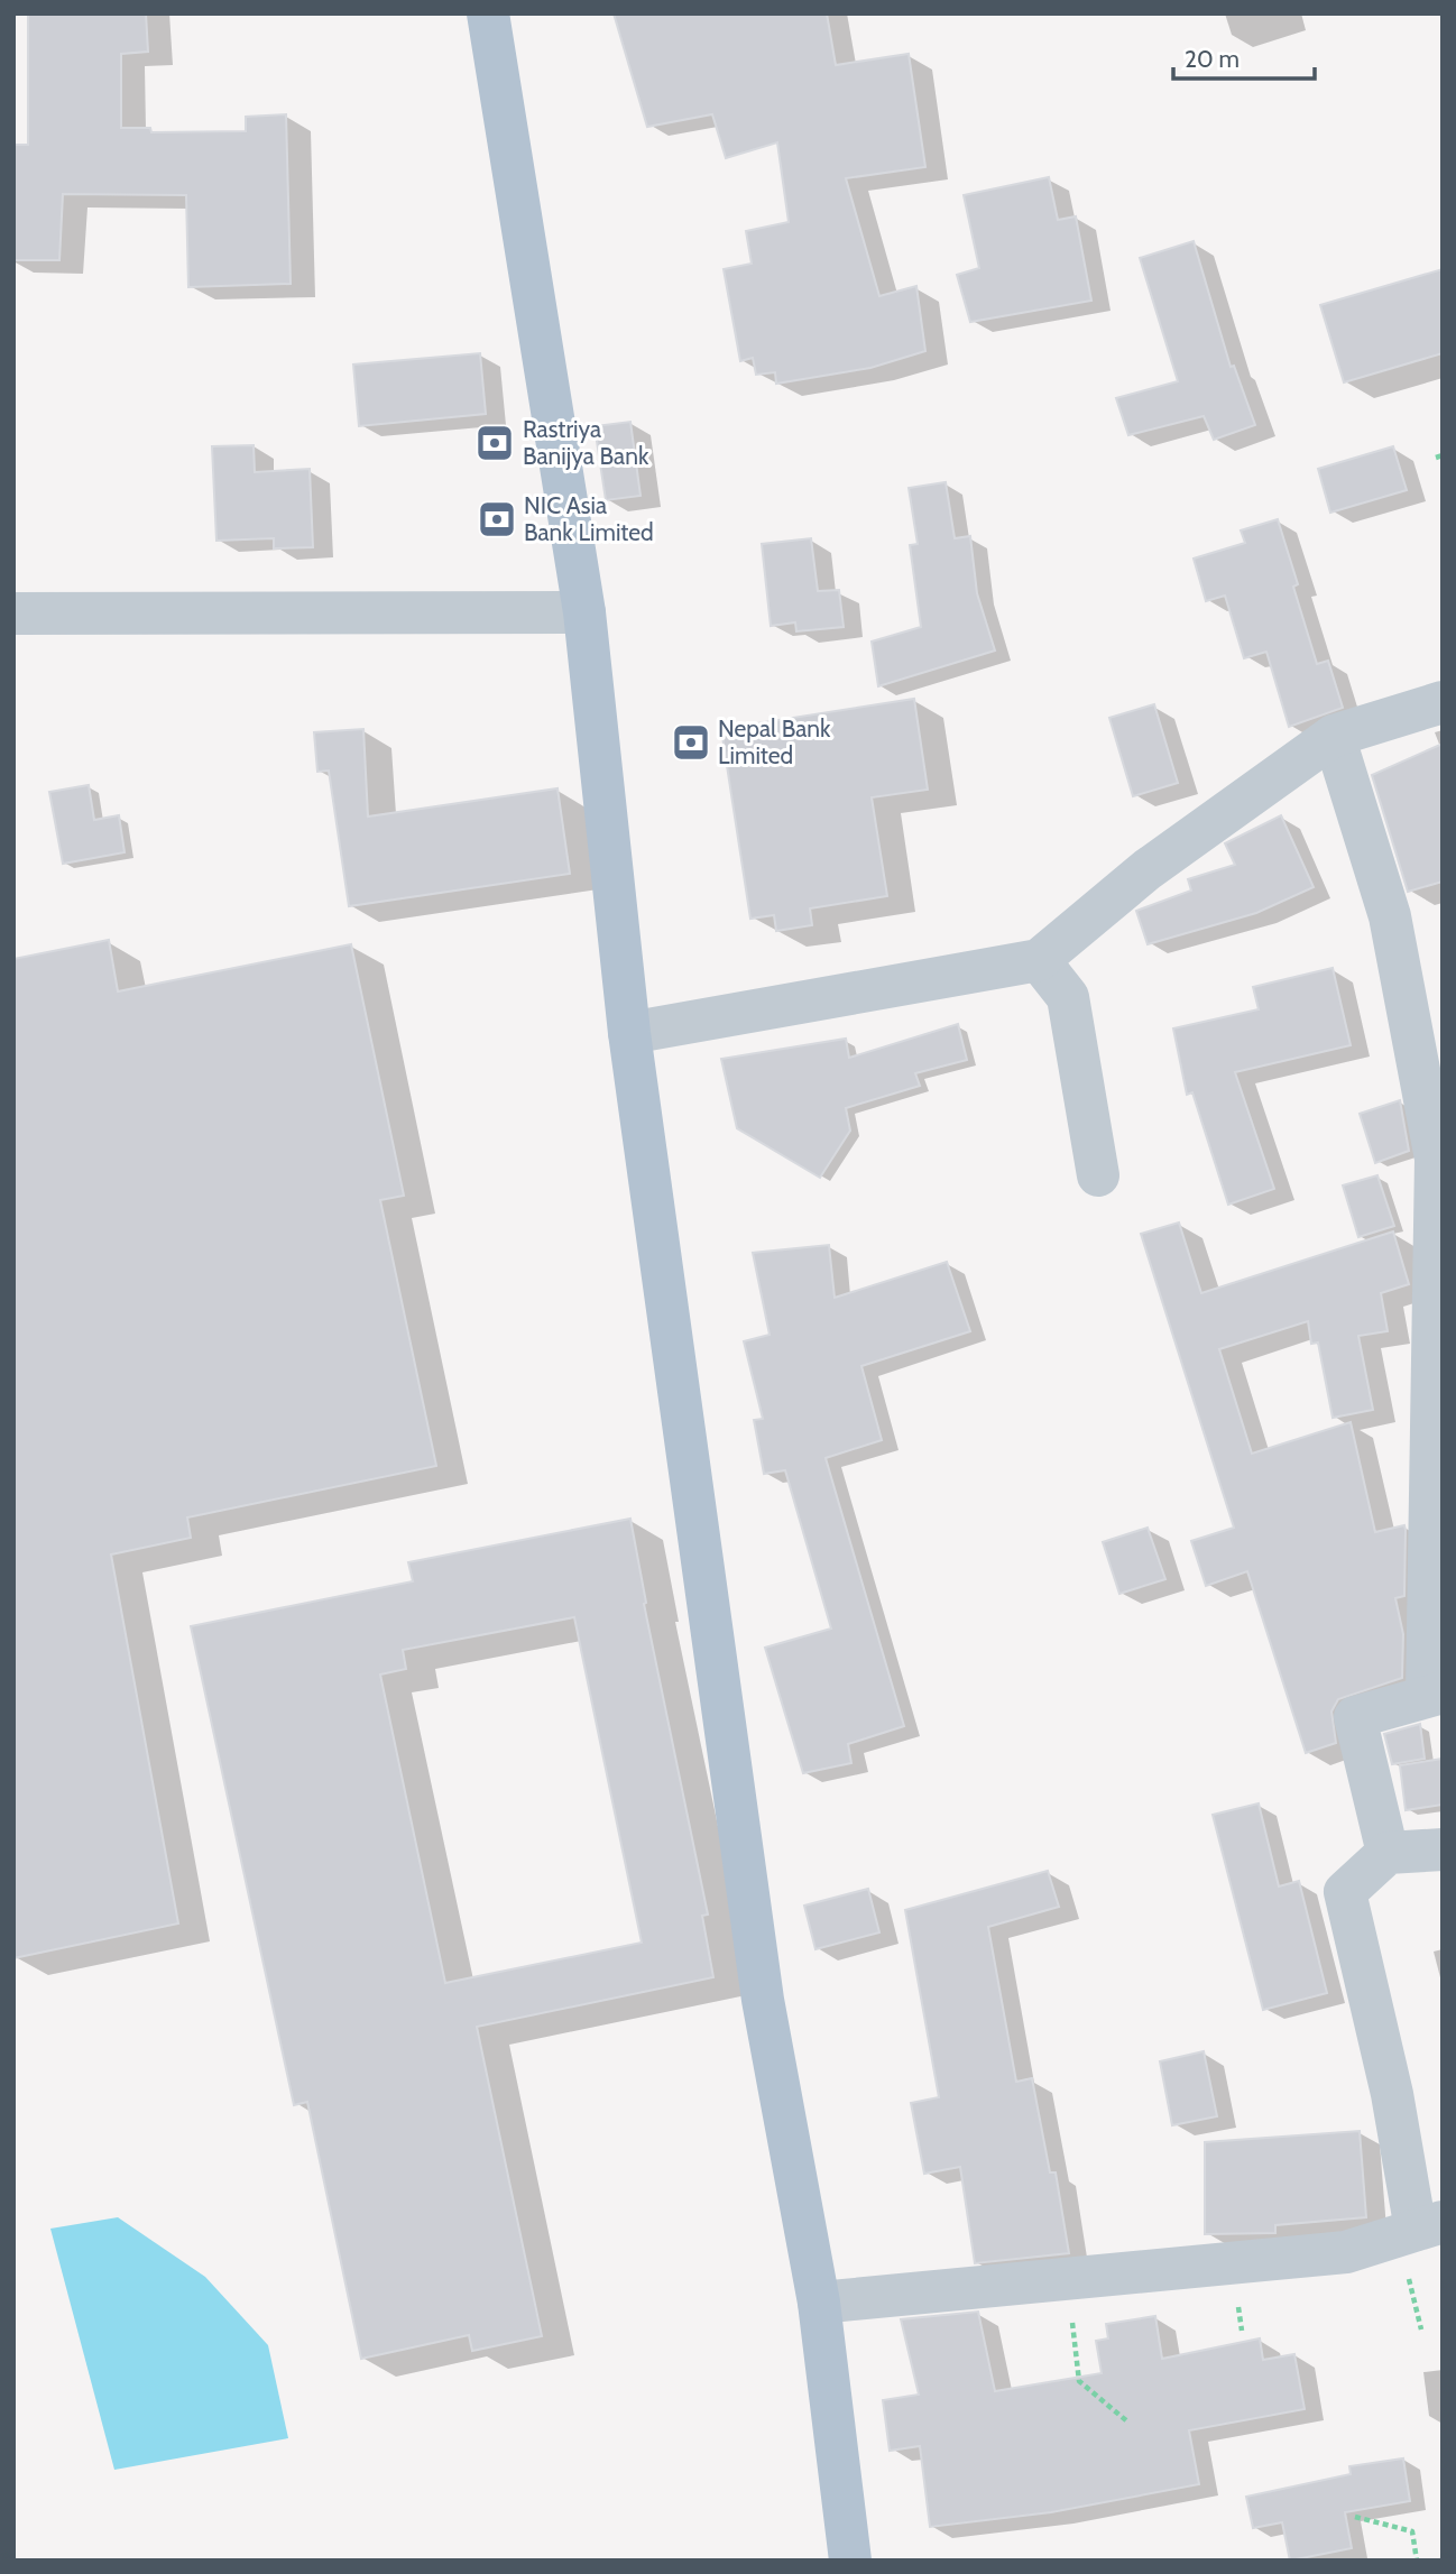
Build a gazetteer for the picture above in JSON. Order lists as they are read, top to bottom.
{
  "places": {
    "bank": ["Rastriya Banijya Bank", "NIC Asia Bank Limited", "Nepal Bank Limited"]
  },
  "scale_bar": "20 m"
}
